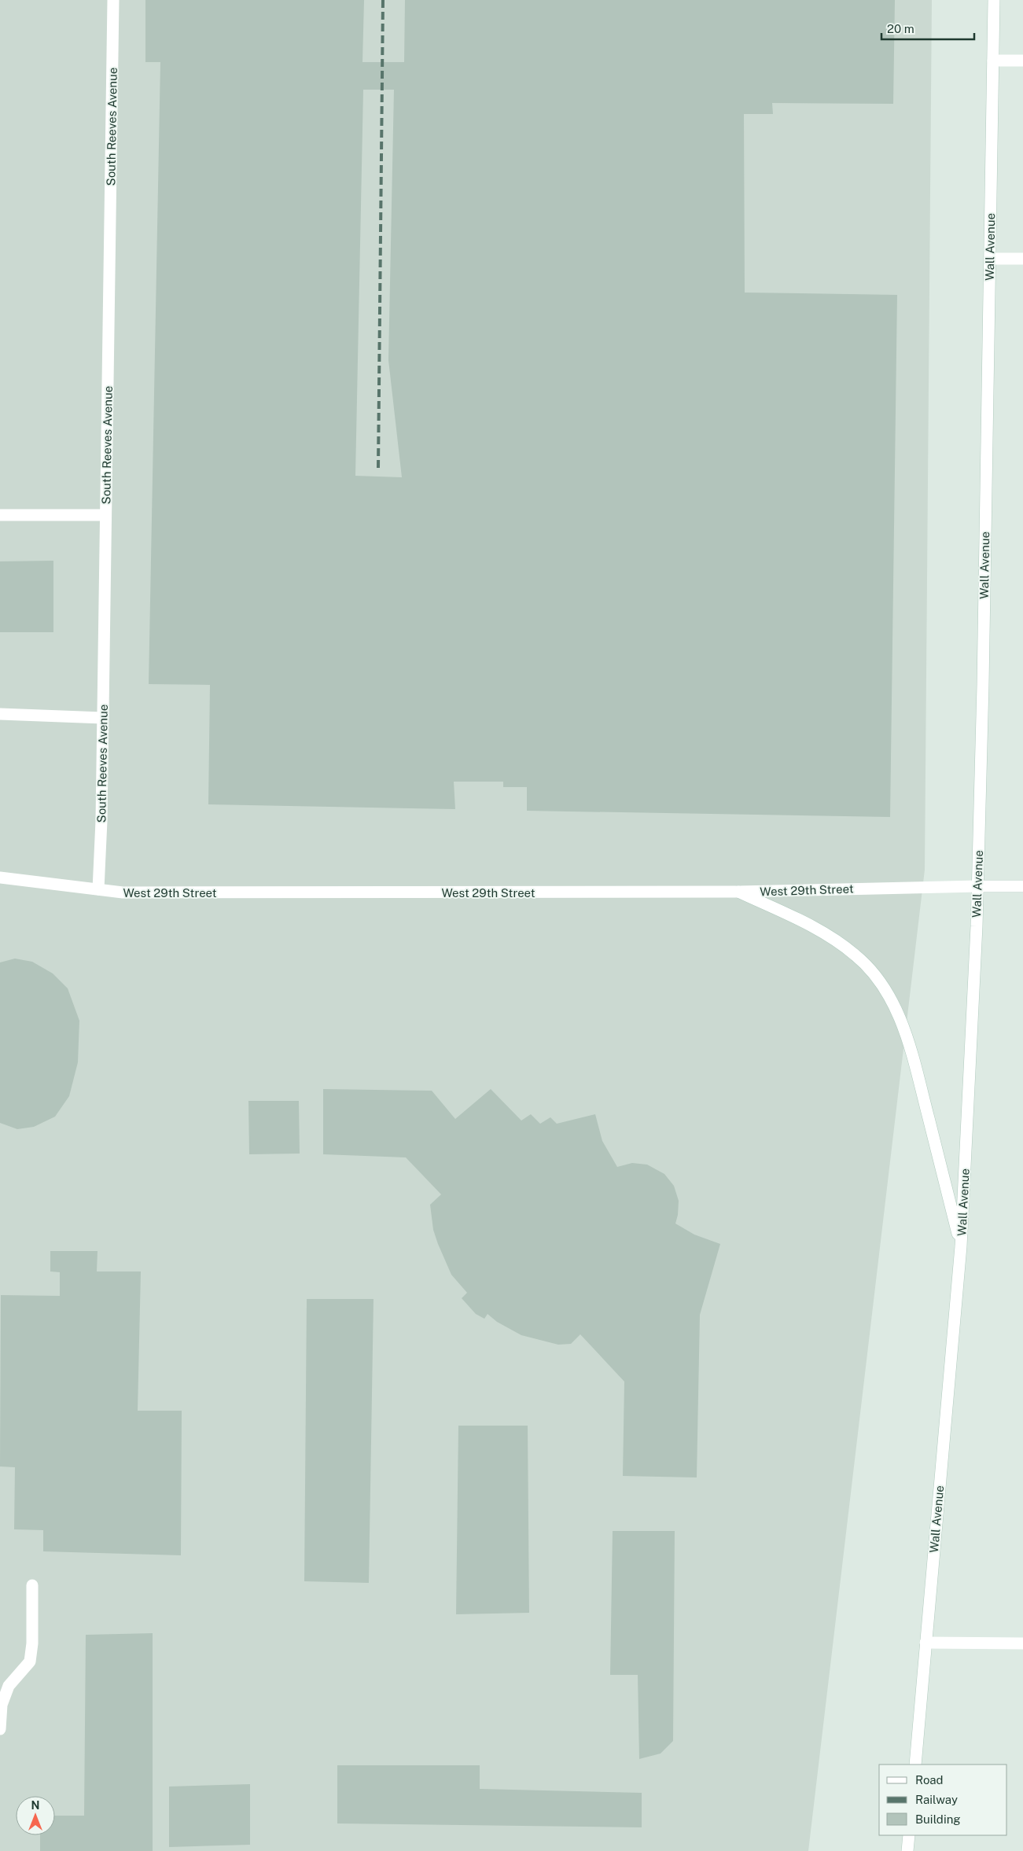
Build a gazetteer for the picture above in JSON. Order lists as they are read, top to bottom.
{
  "streets": {
    "main road": ["South Reeves Avenue", "Wall Avenue", "West 29th Street"]
  },
  "crossings": [
    ["South Reeves Avenue", "West 29th Street"],
    ["Wall Avenue", "West 29th Street"]
  ],
  "legend": ["Road", "Railway", "Building"],
  "scale_bar": "20 m",
  "north": "top"
}
